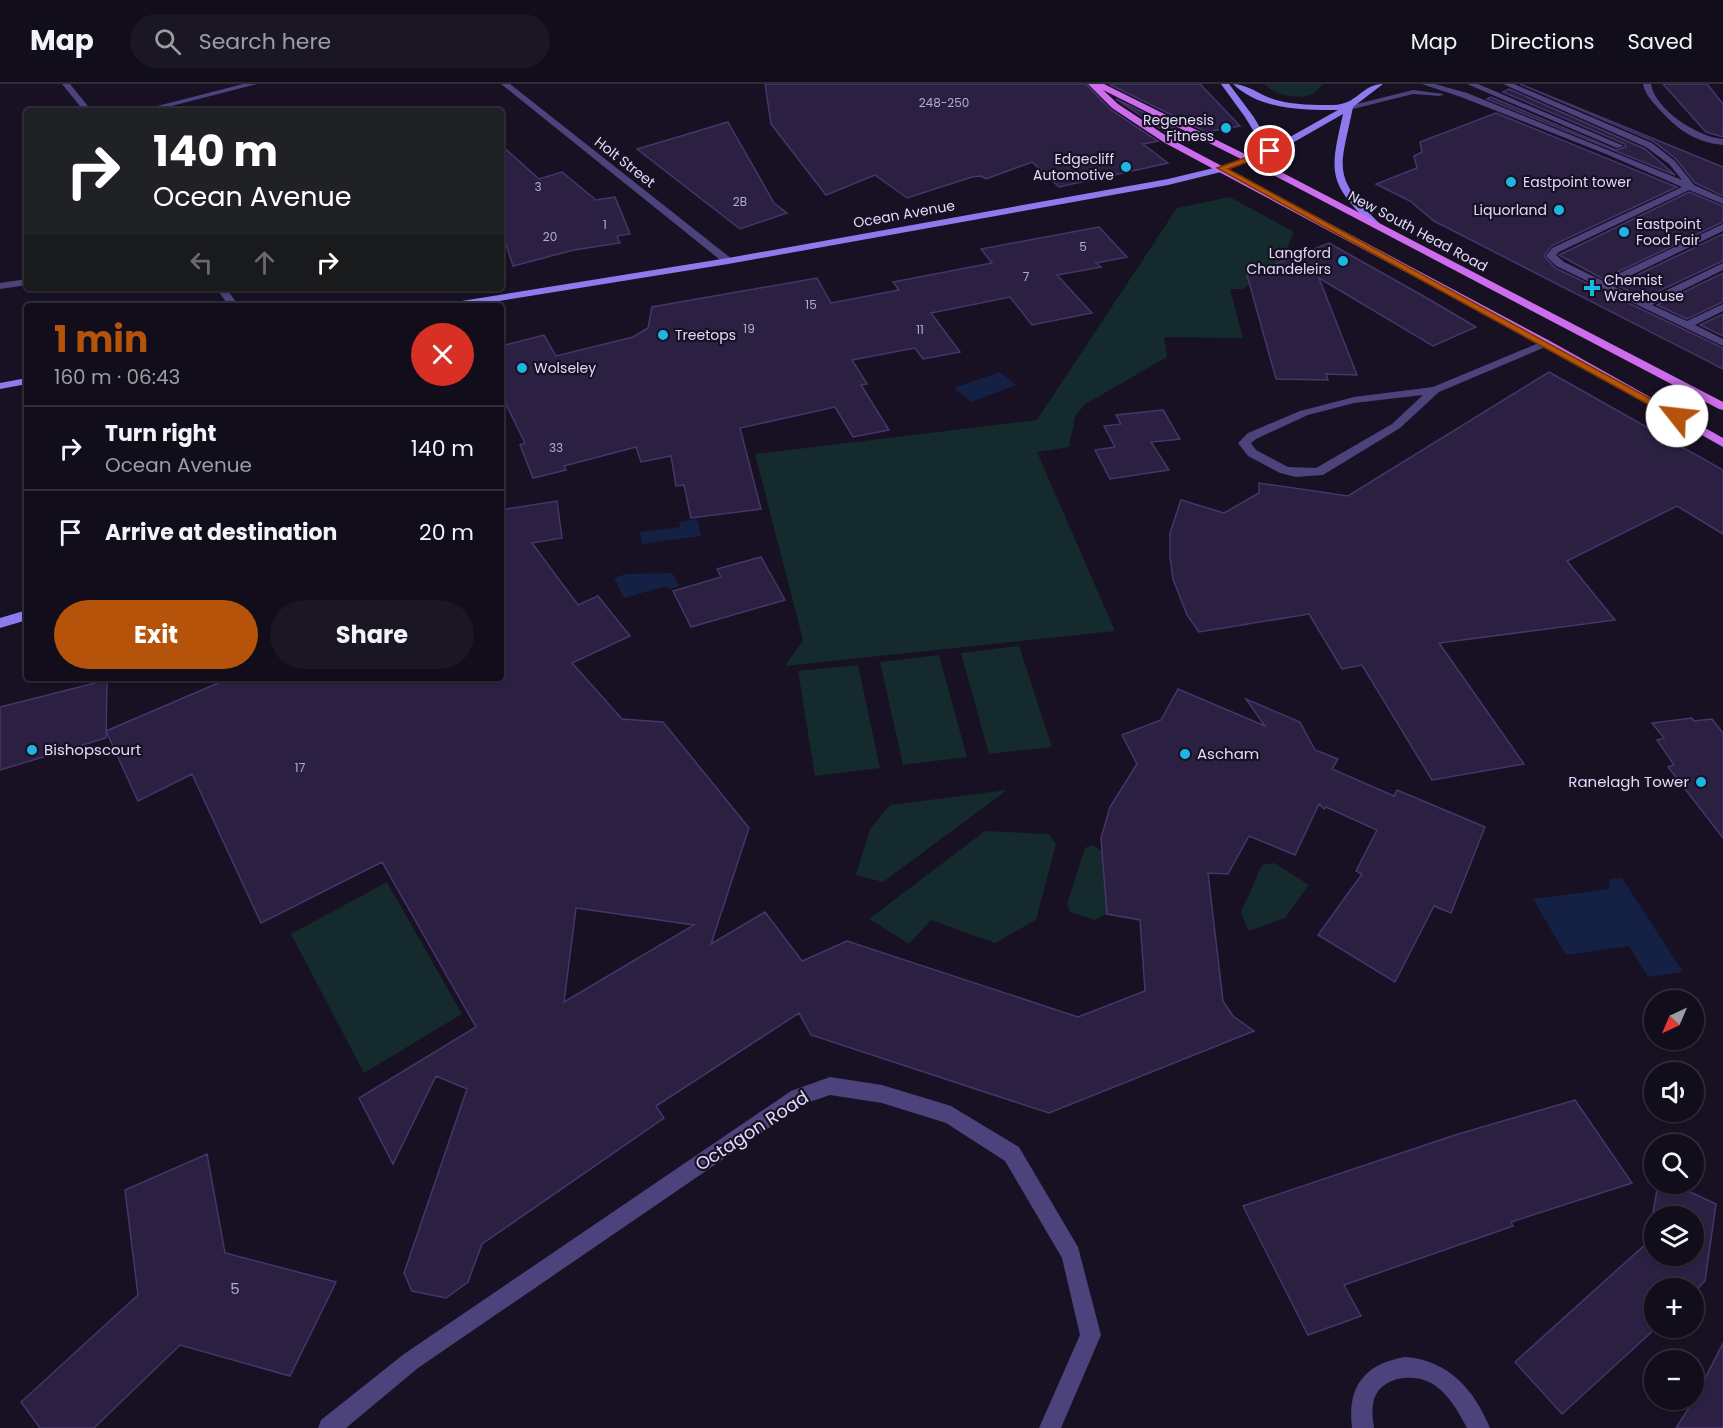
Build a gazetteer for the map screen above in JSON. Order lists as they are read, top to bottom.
{
  "streets": {
    "main road": ["Ocean Avenue", "New South Head Road"],
    "street": ["Holt Street", "Octagon Road"]
  },
  "crossings": [
    ["Holt Street", "Ocean Avenue"],
    ["Ocean Avenue", "New South Head Road"]
  ],
  "places": {
    "other": [
      "Regenesis Fitness",
      "Edgecliff Automotive",
      "Eastpoint tower",
      "Liquorland",
      "Eastpoint Food Fair",
      "Langford Chandeleirs",
      "Treetops",
      "Wolseley",
      "Bishopscourt",
      "Ascham",
      "Ranelagh Tower"
    ],
    "health": ["Chemist Warehouse"]
  },
  "house_numbers": [
    "248-250",
    "3",
    "2B",
    "1",
    "20",
    "5",
    "7",
    "15",
    "19",
    "11",
    "33",
    "17",
    "5"
  ],
  "north": "bottom left",
  "page": {
    "header": "Map",
    "search": "Search here",
    "nav": ["Map", "Directions", "Saved"],
    "turn": ["140 m", "Ocean Avenue"],
    "heading": ["1 min", "160 m · 06:43"],
    "list": [
      {
        "name": "Turn right",
        "note": "Ocean Avenue",
        "value": "140 m"
      },
      {
        "name": "Arrive at destination",
        "value": "20 m"
      }
    ],
    "buttons": ["Exit", "Share"],
    "map_buttons": ["+", "−"]
  }
}
